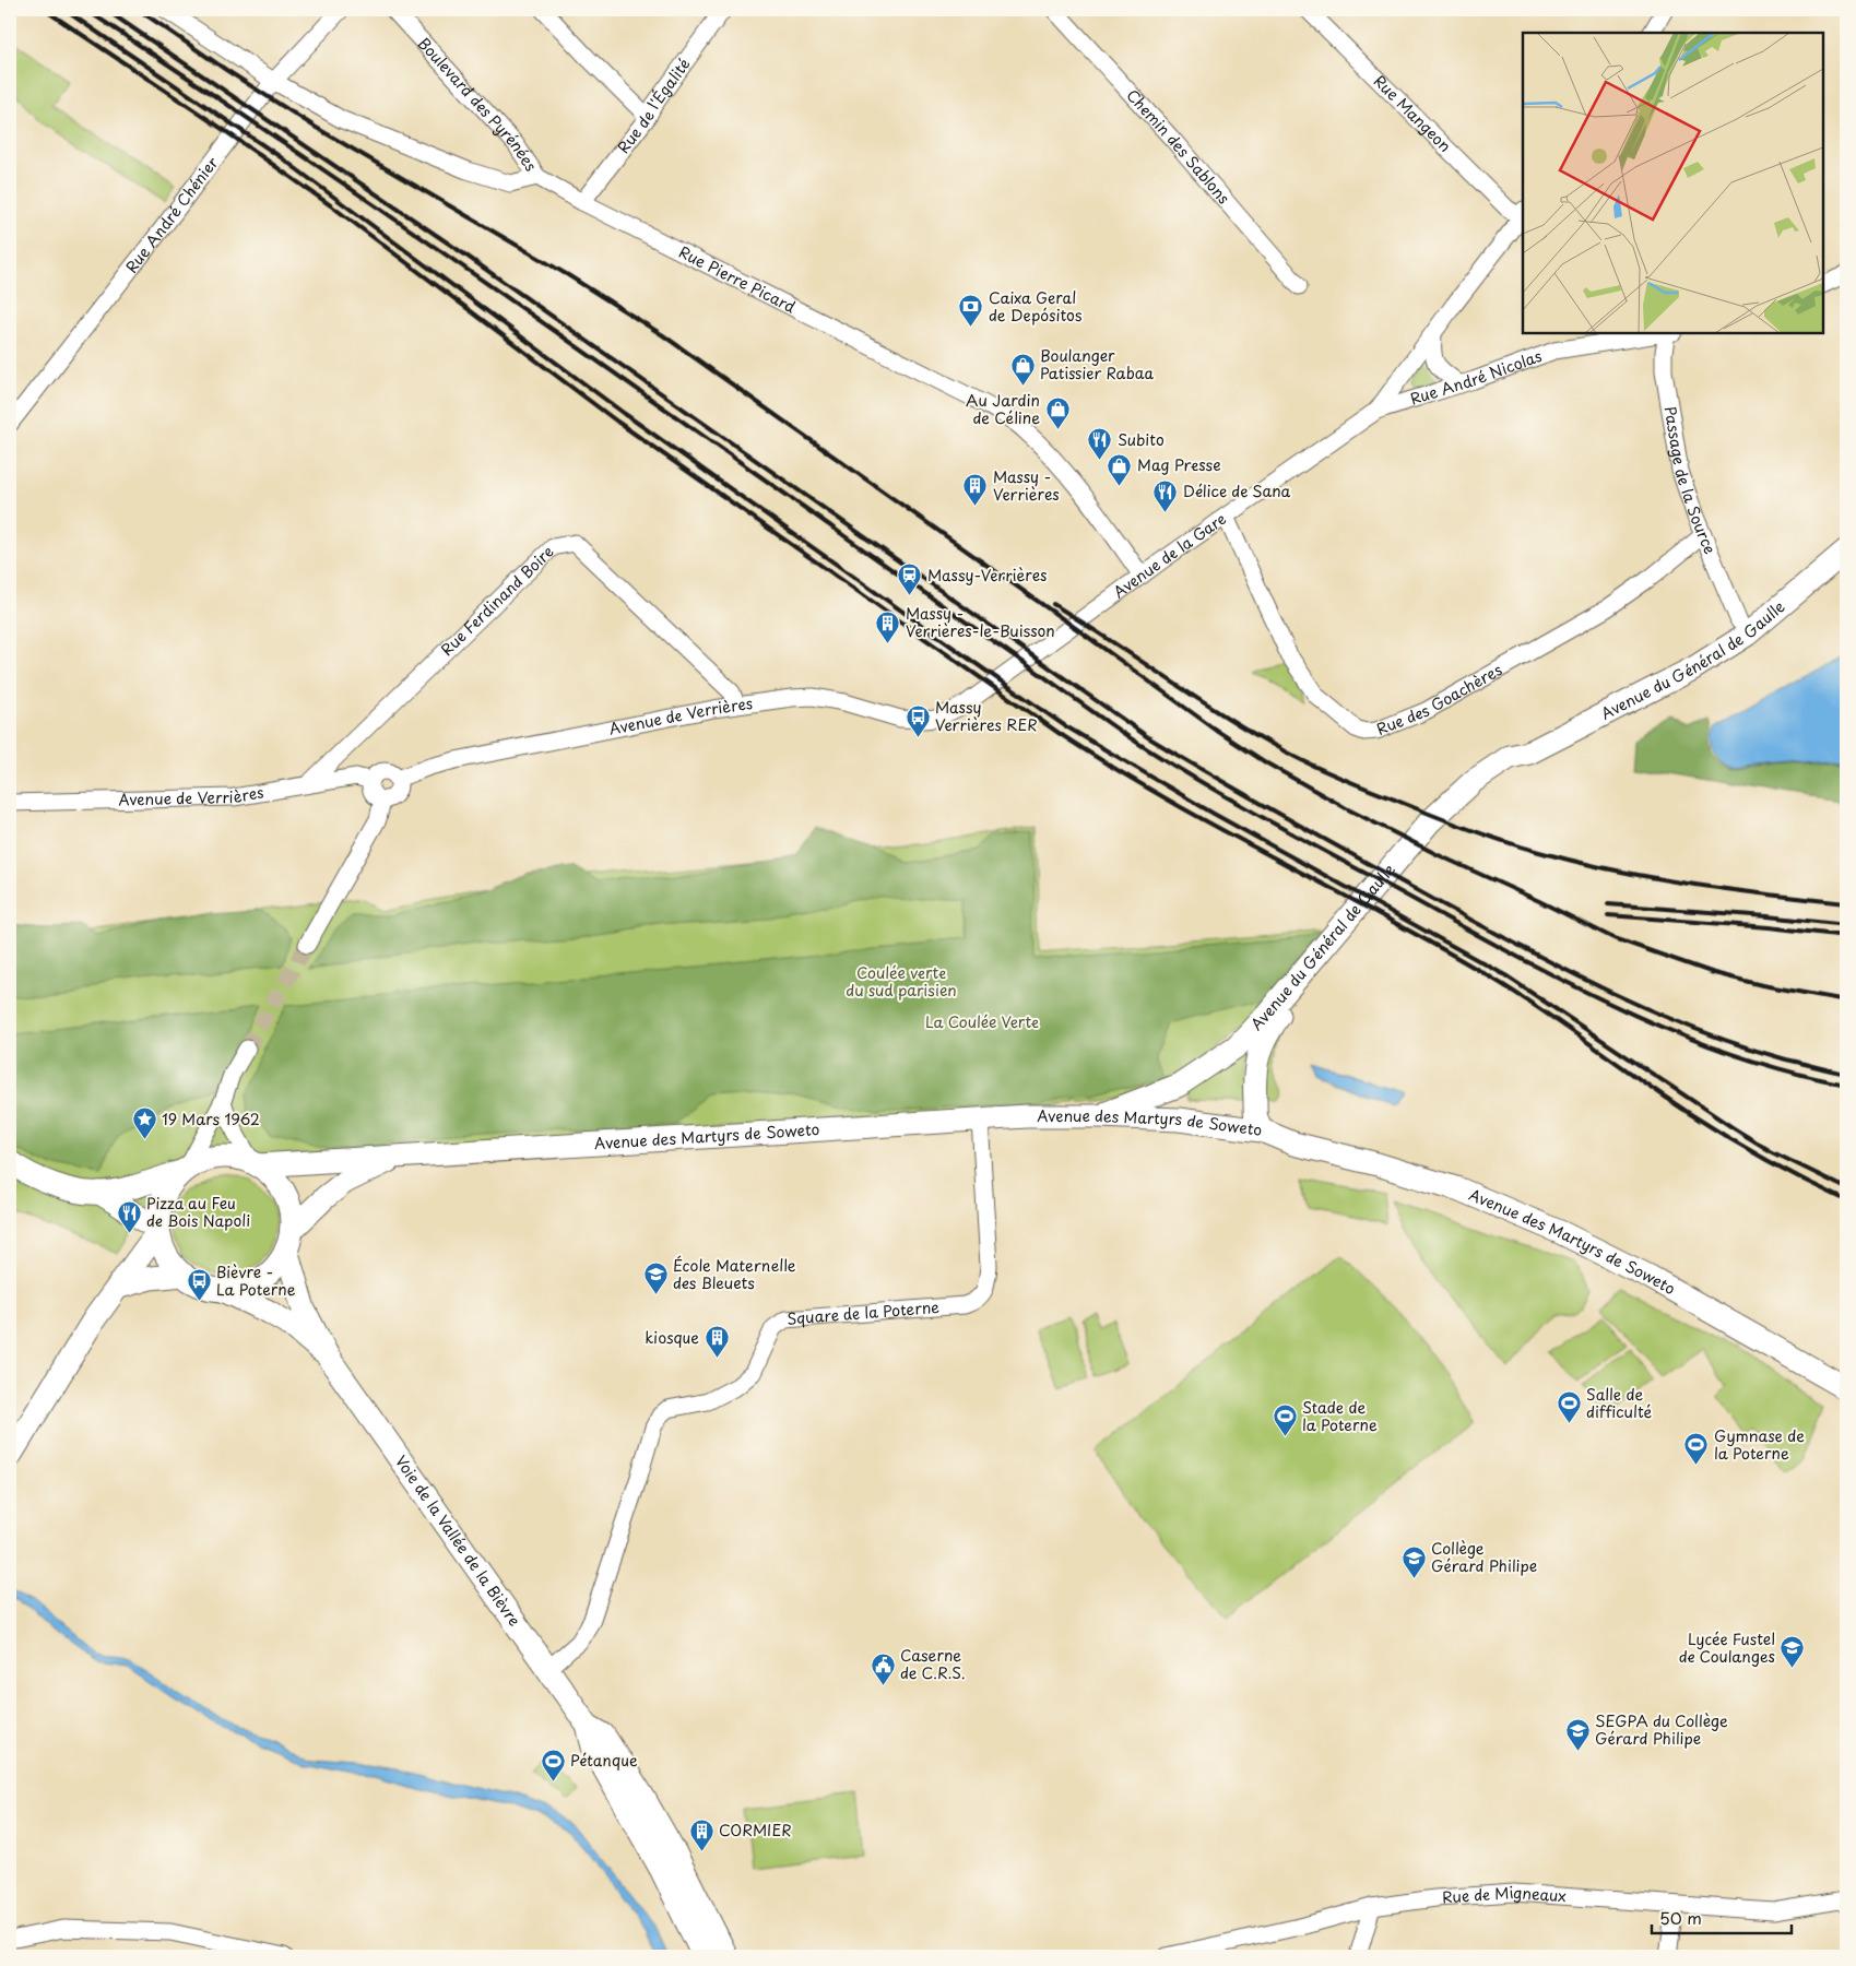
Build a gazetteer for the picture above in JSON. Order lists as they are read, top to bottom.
{
  "streets": {
    "main road": ["Avenue du Général de Gaulle", "Avenue des Martyrs de Soweto", "Voie de la Vallée de la Bièvre"],
    "street": [
      "Boulevard des Pyrénées",
      "Rue de l'Égalité",
      "Rue Mangeon",
      "Chemin des Sablons",
      "Rue André Chénier",
      "Rue Pierre Picard",
      "Rue André Nicolas",
      "Passage de la Source",
      "Avenue de la Gare",
      "Rue Ferdinand Boire",
      "Rue des Goachères",
      "Avenue de Verrières",
      "Square de la Poterne",
      "Rue de Migneaux"
    ]
  },
  "crossings": [
    ["Boulevard des Pyrénées", "Rue Pierre Picard"],
    ["Rue de l'Égalité", "Rue Pierre Picard"],
    ["Rue Pierre Picard", "Avenue de la Gare"],
    ["Rue André Nicolas", "Avenue de la Gare"],
    ["Passage de la Source", "Rue des Goachères"],
    ["Avenue de la Gare", "Rue des Goachères"],
    ["Avenue de la Gare", "Avenue de Verrières"],
    ["Rue Ferdinand Boire", "Avenue de Verrières"],
    ["Avenue du Général de Gaulle", "Avenue des Martyrs de Soweto"],
    ["Avenue des Martyrs de Soweto", "Square de la Poterne"],
    ["Avenue des Martyrs de Soweto", "Voie de la Vallée de la Bièvre"],
    ["Square de la Poterne", "Voie de la Vallée de la Bièvre"]
  ],
  "parks": ["Coulée verte du sud parisien", "La Coulée Verte"],
  "places": {
    "bank": ["Caixa Geral de Depósitos"],
    "shop": ["Boulanger Patissier Rabaa", "Au Jardin de Céline", "Mag Presse"],
    "restaurant": ["Subito", "Délice de Sana", "Pizza au Feu de Bois Napoli"],
    "building": [
      "Massy - Verrières",
      "Massy - Verrières-le-Buisson",
      "kiosque",
      "CORMIER"
    ],
    "station": ["Massy-Verrières"],
    "bus stop": ["Massy Verrières RER", "Bièvre - La Poterne"],
    "place": ["19 Mars 1962"],
    "school or university": [
      "École Maternelle des Bleuets",
      "Collège Gérard Philipe",
      "Lycée Fustel de Coulanges",
      "SEGPA du Collège Gérard Philipe"
    ],
    "sports": [
      "Salle de difficulté",
      "Stade de la Poterne",
      "Gymnase de la Poterne",
      "Pétanque"
    ],
    "public building": ["Caserne de C.R.S."]
  },
  "scale_bar": "50 m"
}
